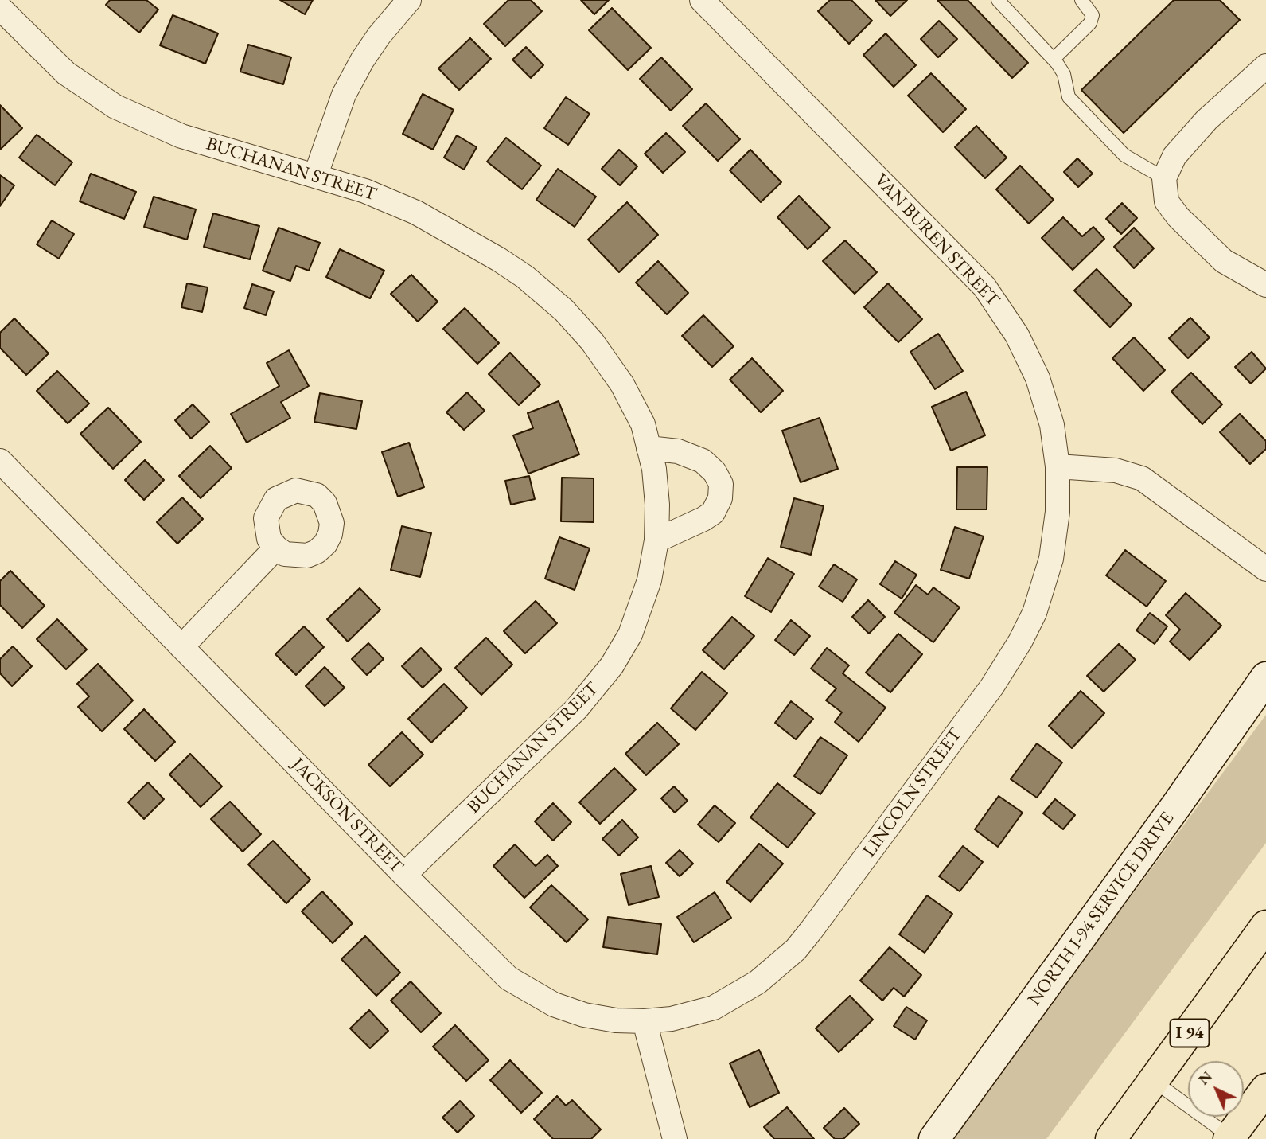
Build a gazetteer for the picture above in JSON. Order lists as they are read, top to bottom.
{
  "streets": {
    "highway": ["I 94"],
    "street": [
      "BUCHANAN STREET",
      "VAN BUREN STREET",
      "LINCOLN STREET",
      "JACKSON STREET",
      "NORTH I-94 SERVICE DRIVE"
    ]
  },
  "crossings": [
    ["BUCHANAN STREET", "JACKSON STREET"],
    ["VAN BUREN STREET", "LINCOLN STREET"],
    ["LINCOLN STREET", "JACKSON STREET"]
  ],
  "north": "top left"
}
